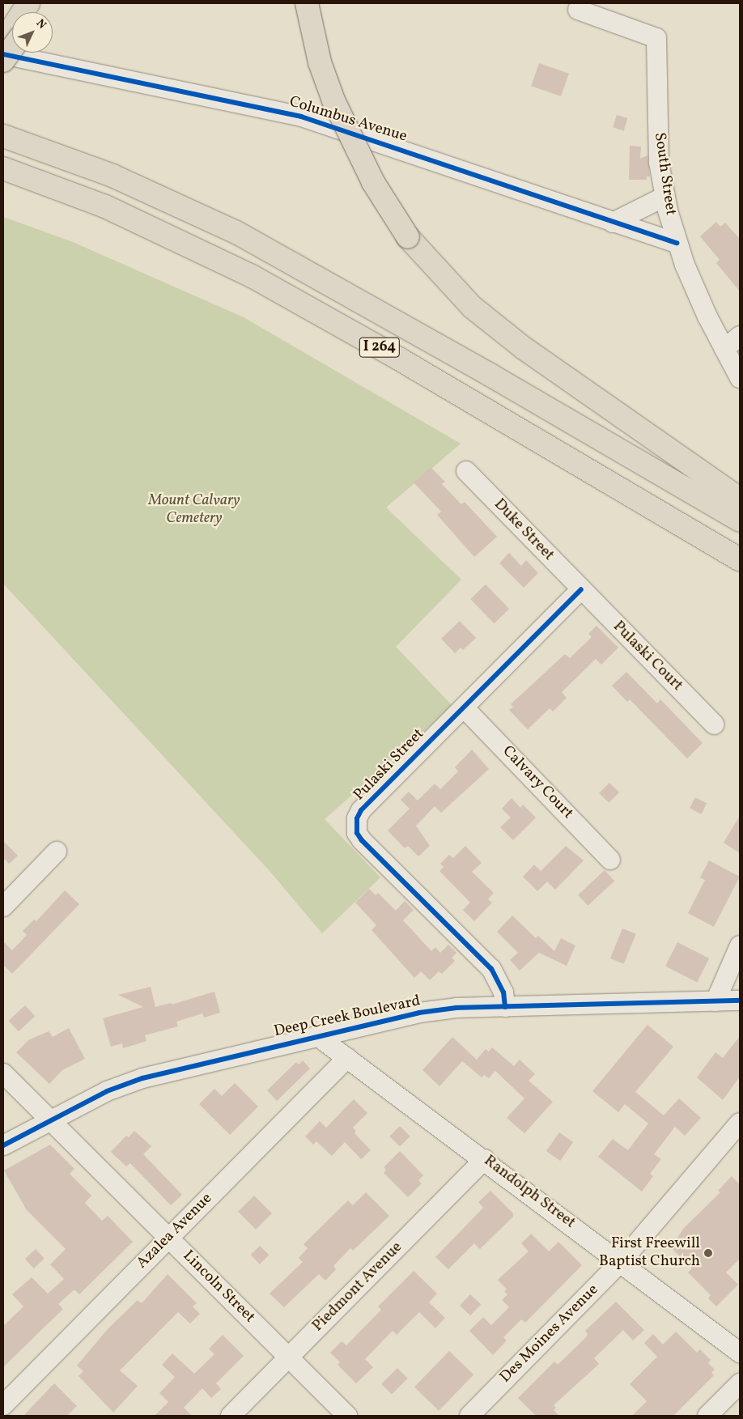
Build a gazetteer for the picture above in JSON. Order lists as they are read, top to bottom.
{
  "streets": {
    "highway": ["I 264"],
    "street": [
      "Columbus Avenue",
      "South Street",
      "Duke Street",
      "Pulaski Court",
      "Pulaski Street",
      "Calvary Court",
      "Deep Creek Boulevard",
      "Randolph Street",
      "Azalea Avenue",
      "Lincoln Street",
      "Piedmont Avenue",
      "Des Moines Avenue"
    ]
  },
  "crossings": [
    ["Columbus Avenue", "South Street"],
    ["Duke Street", "Pulaski Court"],
    ["Duke Street", "Pulaski Street"],
    ["Pulaski Court", "Pulaski Street"],
    ["Pulaski Street", "Calvary Court"],
    ["Pulaski Street", "Deep Creek Boulevard"],
    ["Deep Creek Boulevard", "Randolph Street"],
    ["Deep Creek Boulevard", "Lincoln Street"],
    ["Randolph Street", "Azalea Avenue"],
    ["Randolph Street", "Piedmont Avenue"],
    ["Randolph Street", "Des Moines Avenue"],
    ["Azalea Avenue", "Lincoln Street"],
    ["Lincoln Street", "Piedmont Avenue"]
  ],
  "parks": ["Mount Calvary Cemetery"],
  "places": ["First Freewill Baptist Church"],
  "north": "top right"
}
